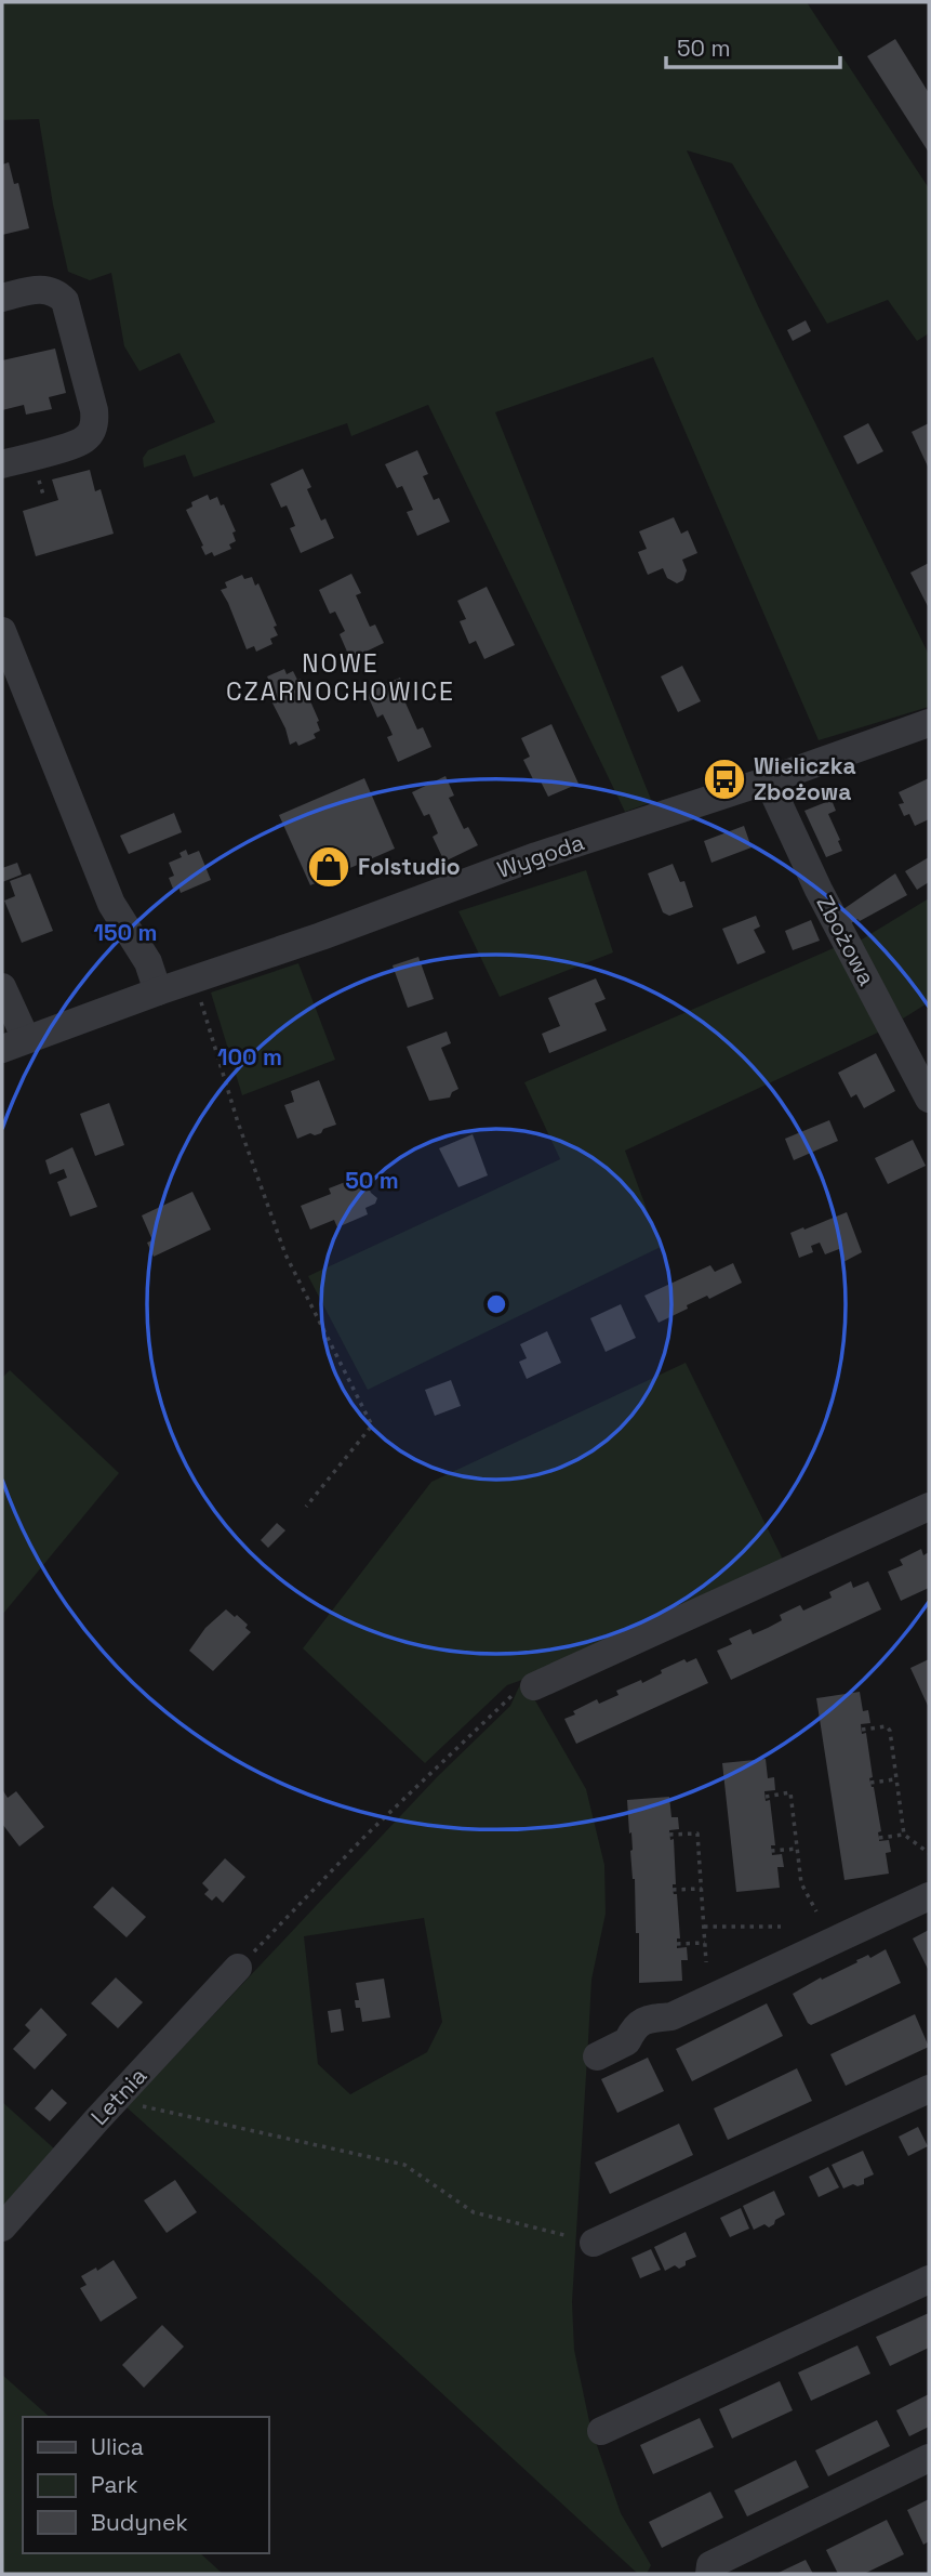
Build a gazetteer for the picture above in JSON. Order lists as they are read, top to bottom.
{
  "streets": {
    "street": ["Wygoda", "Zbożowa", "Letnia"]
  },
  "crossings": [
    ["Wygoda", "Zbożowa"]
  ],
  "districts": ["NOWE CZARNOCHOWICE"],
  "places": {
    "bus stop": ["Wieliczka Zbożowa"],
    "shop": ["Folstudio"]
  },
  "legend": ["Ulica", "Park", "Budynek"],
  "scale_bar": "50 m",
  "rings": ["150 m", "100 m", "50 m"]
}
